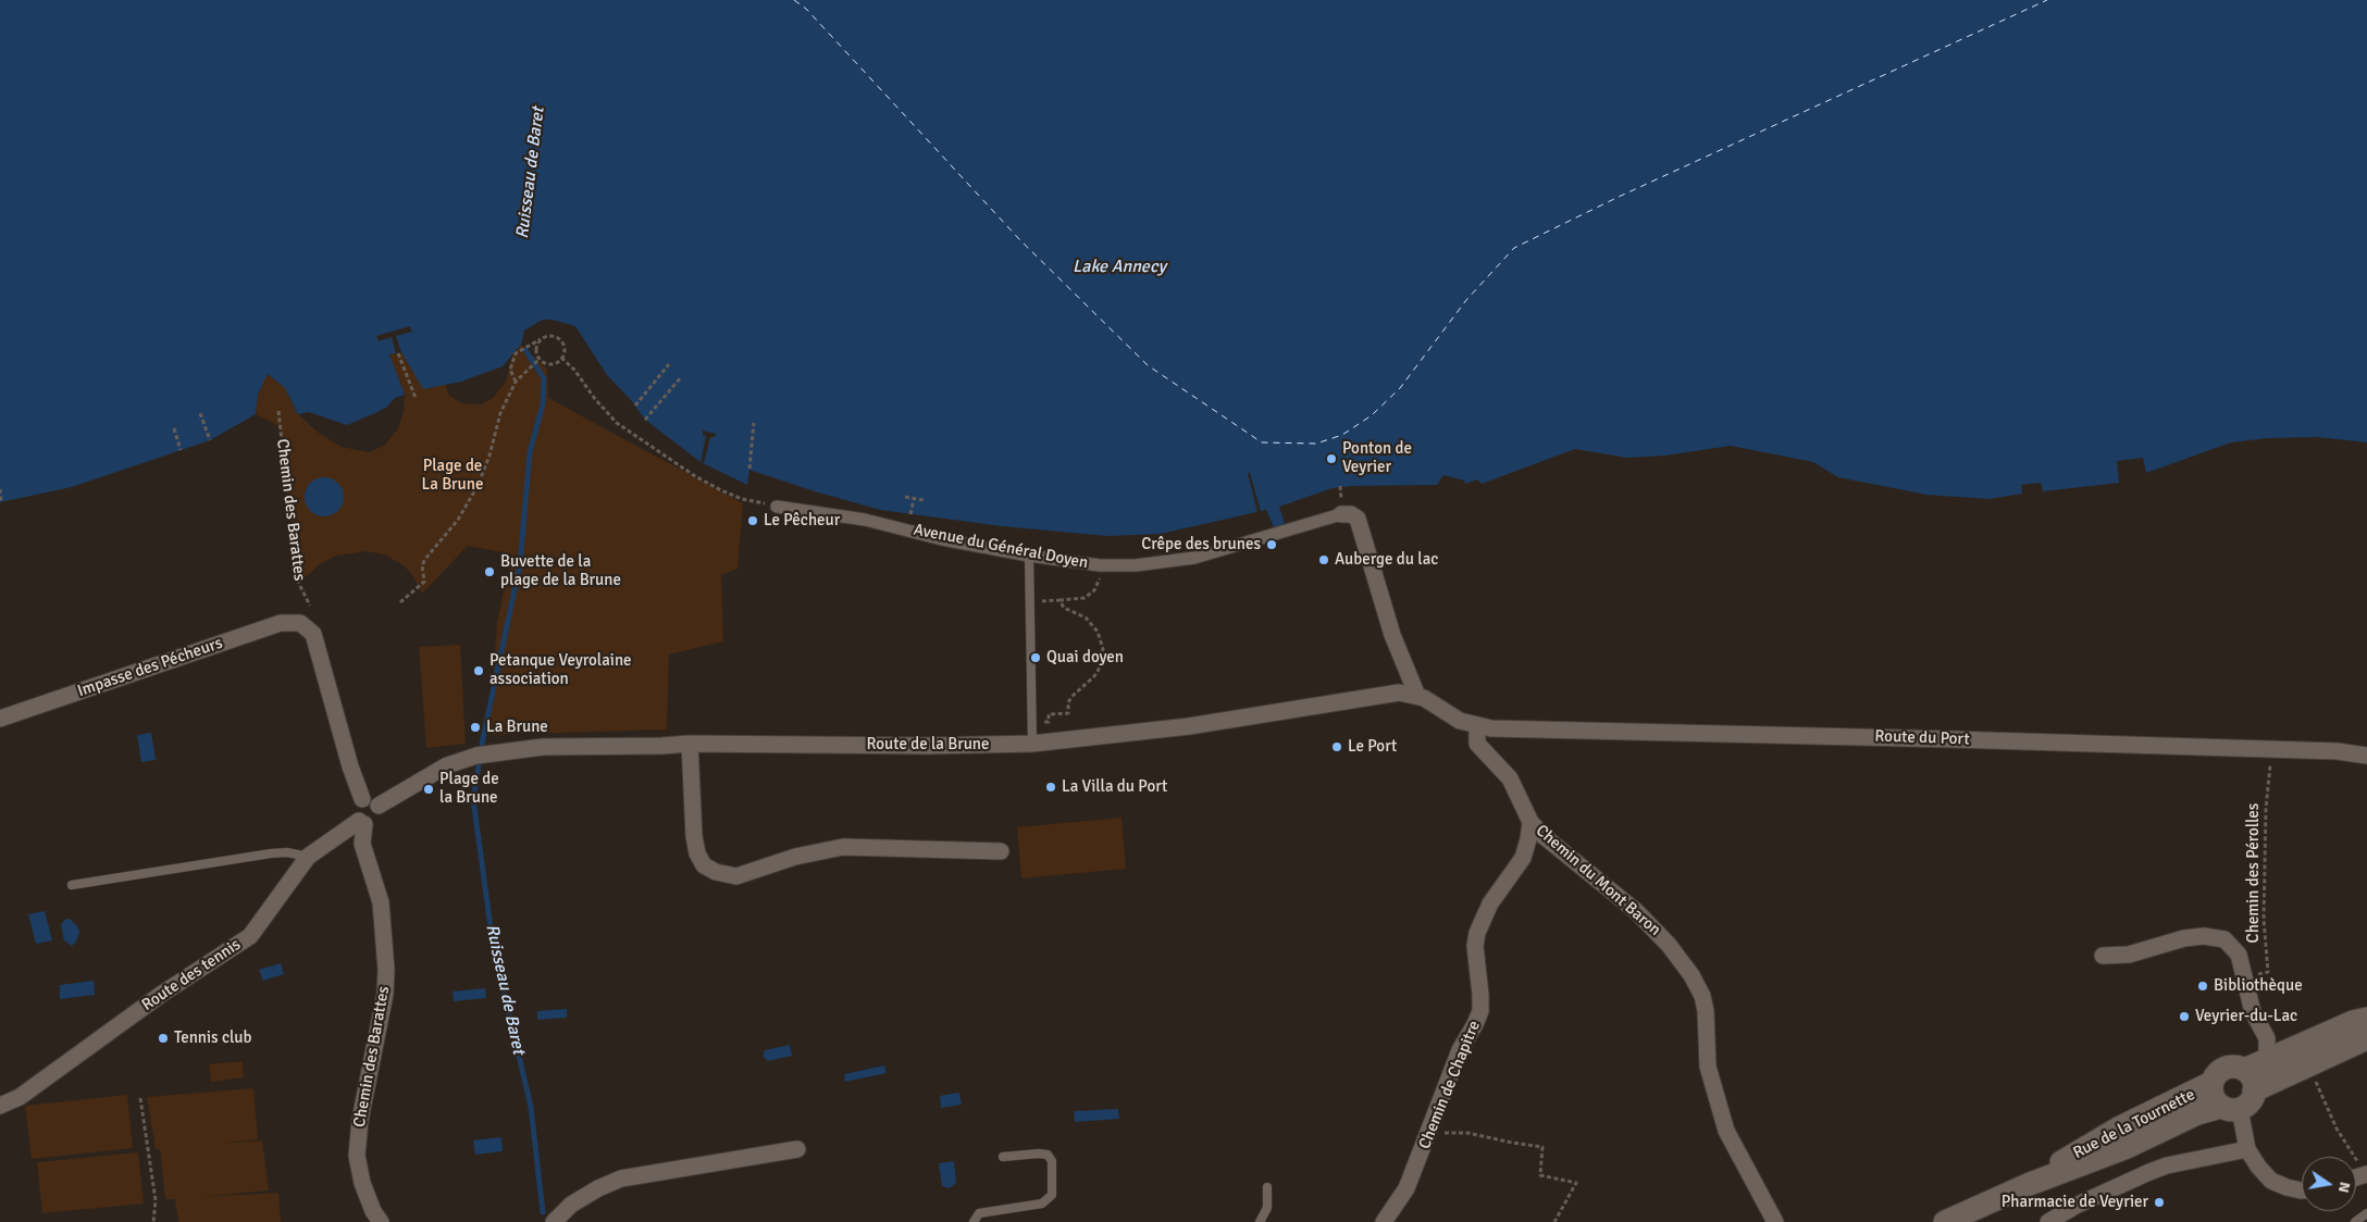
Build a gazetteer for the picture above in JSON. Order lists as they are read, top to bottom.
{
  "streets": {
    "main road": ["Rue de la Tournette"],
    "street": [
      "Chemin des Barattes",
      "Avenue du Général Doyen",
      "Impasse des Pécheurs",
      "Route du Port",
      "Route de la Brune",
      "Chemin du Mont Baron",
      "Route des tennis",
      "Chemin de Chapitre"
    ],
    "path": ["Chemin des Pérolles"]
  },
  "crossings": [
    ["Chemin des Barattes", "Impasse des Pécheurs"],
    ["Chemin des Barattes", "Route de la Brune"],
    ["Chemin des Barattes", "Route des tennis"],
    ["Avenue du Général Doyen", "Route de la Brune"],
    ["Impasse des Pécheurs", "Route de la Brune"],
    ["Impasse des Pécheurs", "Route des tennis"],
    ["Route du Port", "Route de la Brune"],
    ["Route du Port", "Chemin des Pérolles"],
    ["Route du Port", "Chemin du Mont Baron"],
    ["Route de la Brune", "Chemin du Mont Baron"],
    ["Route de la Brune", "Route des tennis"],
    ["Chemin du Mont Baron", "Chemin de Chapitre"]
  ],
  "water": ["Ruisseau de Baret", "Lake Annecy"],
  "parks": ["Plage de La Brune"],
  "places": [
    "Ponton de Veyrier",
    "Le Pêcheur",
    "Crêpe des brunes",
    "Auberge du lac",
    "Buvette de la plage de la Brune",
    "Quai doyen",
    "Petanque Veyrolaine association",
    "La Brune",
    "Le Port",
    "La Villa du Port",
    "Plage de la Brune",
    "Bibliothèque",
    "Veyrier-du-Lac",
    "Tennis club",
    "Pharmacie de Veyrier"
  ],
  "north": "right"
}
